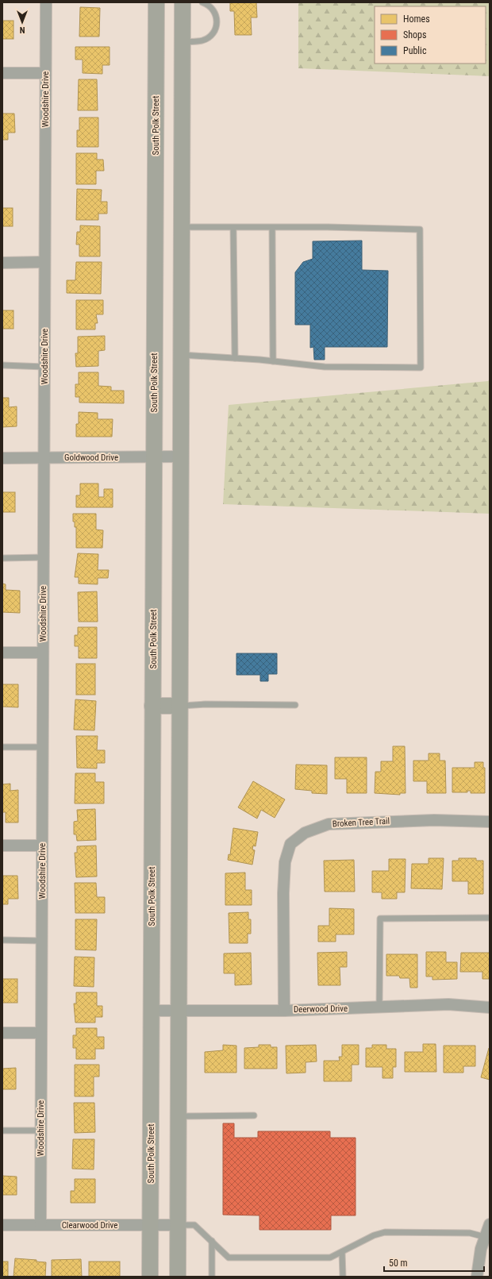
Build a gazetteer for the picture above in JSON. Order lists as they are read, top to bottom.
{
  "streets": {
    "main road": ["South Polk Street"],
    "street": [
      "Woodshire Drive",
      "Goldwood Drive",
      "Broken Tree Trail",
      "Deerwood Drive",
      "Clearwood Drive"
    ]
  },
  "crossings": [
    ["Woodshire Drive", "Goldwood Drive"],
    ["Woodshire Drive", "Clearwood Drive"],
    ["South Polk Street", "Goldwood Drive"],
    ["South Polk Street", "Deerwood Drive"],
    ["South Polk Street", "Clearwood Drive"],
    ["Broken Tree Trail", "Deerwood Drive"]
  ],
  "legend": ["Homes", "Shops", "Public"],
  "scale_bar": "50 m",
  "north": "bottom"
}
